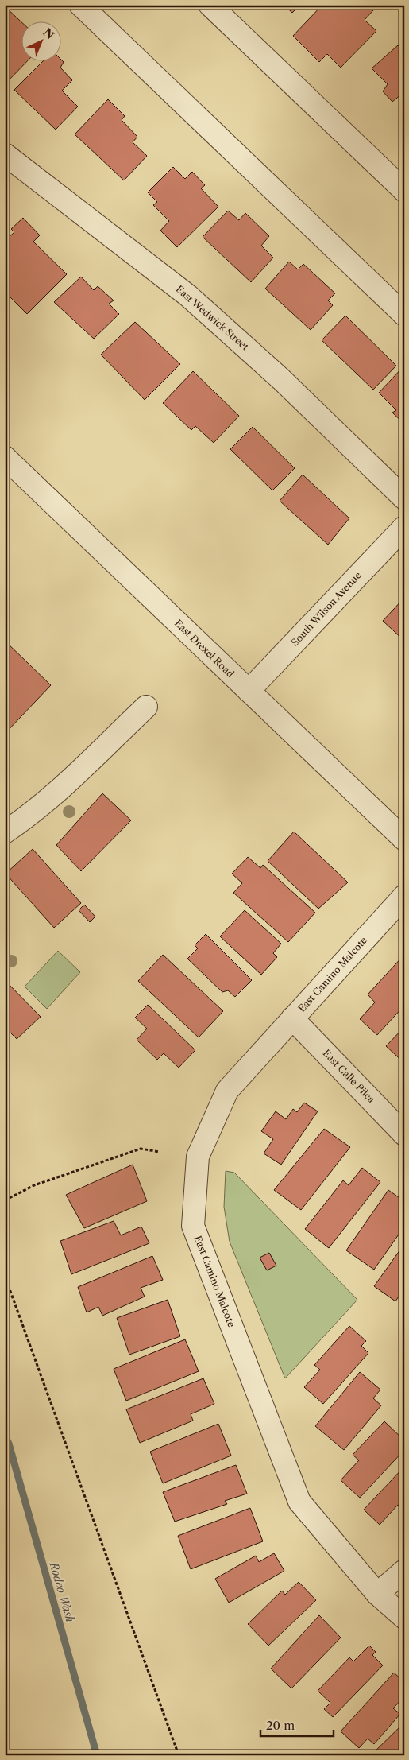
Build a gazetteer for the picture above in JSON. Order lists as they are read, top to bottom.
{
  "streets": {
    "street": [
      "East Wedwick Street",
      "South Wilson Avenue",
      "East Drexel Road",
      "East Camino Malcote",
      "East Calle Pilca"
    ]
  },
  "crossings": [
    ["South Wilson Avenue", "East Drexel Road"],
    ["East Camino Malcote", "East Calle Pilca"]
  ],
  "water": ["Rodeo Wash"],
  "scale_bar": "20 m",
  "north": "top right"
}
